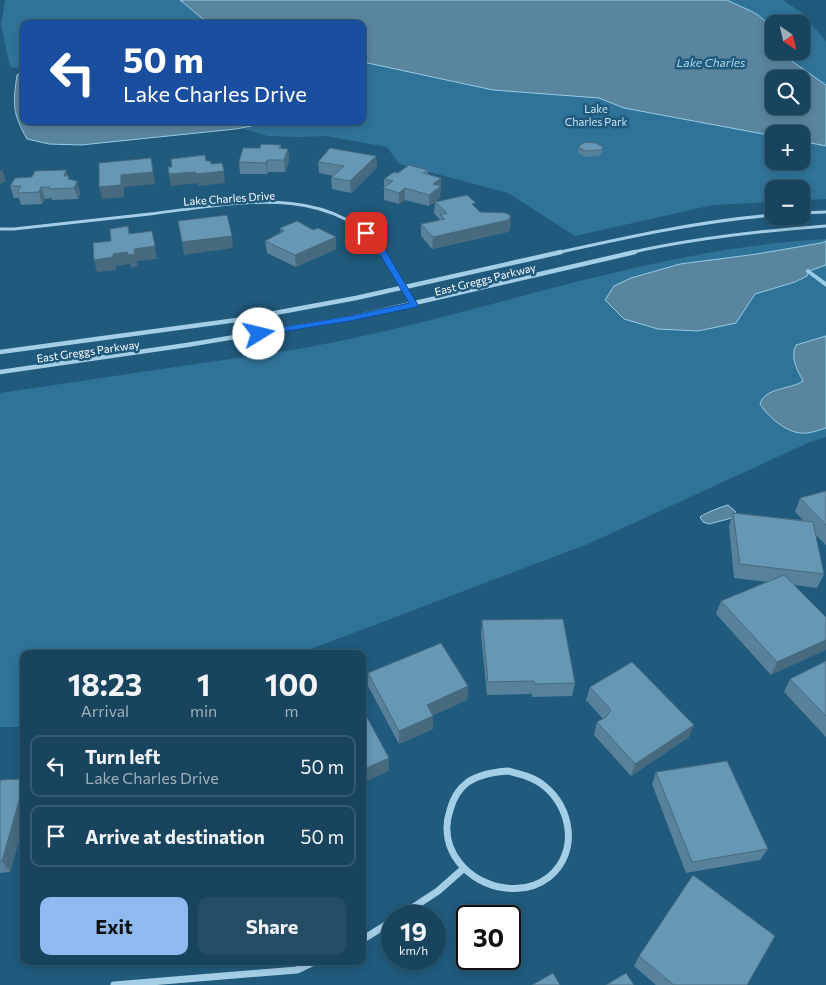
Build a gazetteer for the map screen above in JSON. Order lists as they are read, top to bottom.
{
  "streets": {
    "street": ["Lake Charles Drive", "East Greggs Parkway"]
  },
  "crossings": [
    ["Lake Charles Drive", "East Greggs Parkway"]
  ],
  "water": ["Lake Charles"],
  "parks": ["Lake Charles Park"],
  "north": "bottom right",
  "page": {
    "map_buttons": ["+", "−"],
    "turn": ["50 m", "Lake Charles Drive"],
    "eta": [
      "18:23",
      "Arrival",
      "1",
      "min",
      "100",
      "m"
    ],
    "list": [
      {
        "name": "Turn left",
        "note": "Lake Charles Drive",
        "value": "50 m"
      },
      {
        "name": "Arrive at destination",
        "value": "50 m"
      }
    ],
    "buttons": ["Exit", "Share"],
    "speed": "19 km/h",
    "limit": "30"
  }
}
